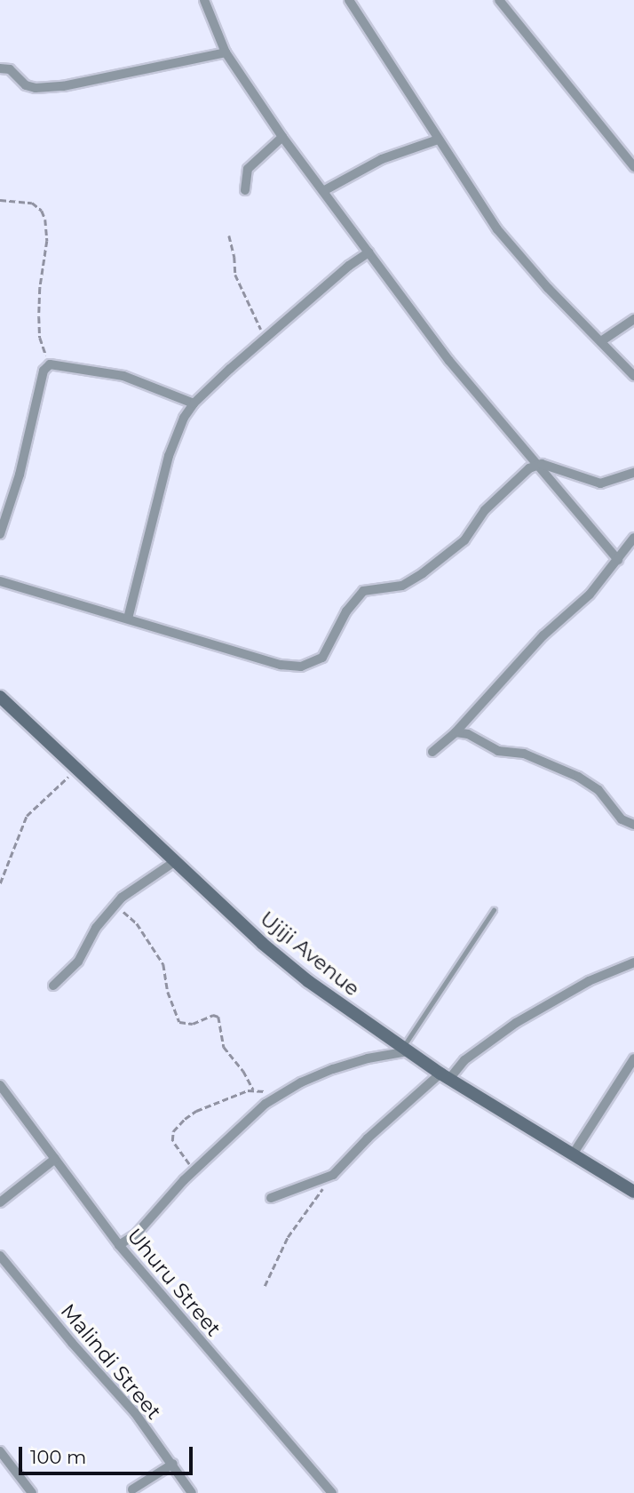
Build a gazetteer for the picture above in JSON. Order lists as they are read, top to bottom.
{
  "streets": {
    "main road": ["Ujiji Avenue"],
    "street": ["Uhuru Street", "Malindi Street"]
  },
  "scale_bar": "100 m"
}
